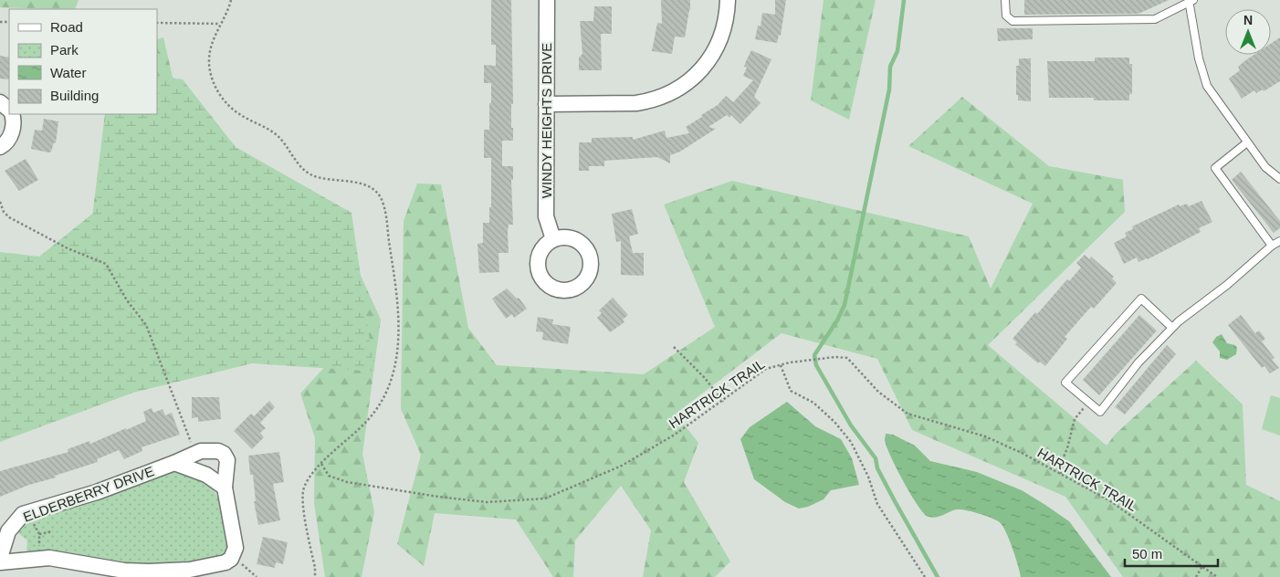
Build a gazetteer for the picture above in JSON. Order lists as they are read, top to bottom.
{
  "streets": {
    "street": ["WINDY HEIGHTS DRIVE", "ELDERBERRY DRIVE"],
    "path": ["HARTRICK TRAIL"]
  },
  "legend": [
    "Road",
    "Park",
    "Water",
    "Building"
  ],
  "scale_bar": "50 m",
  "north": "top"
}
